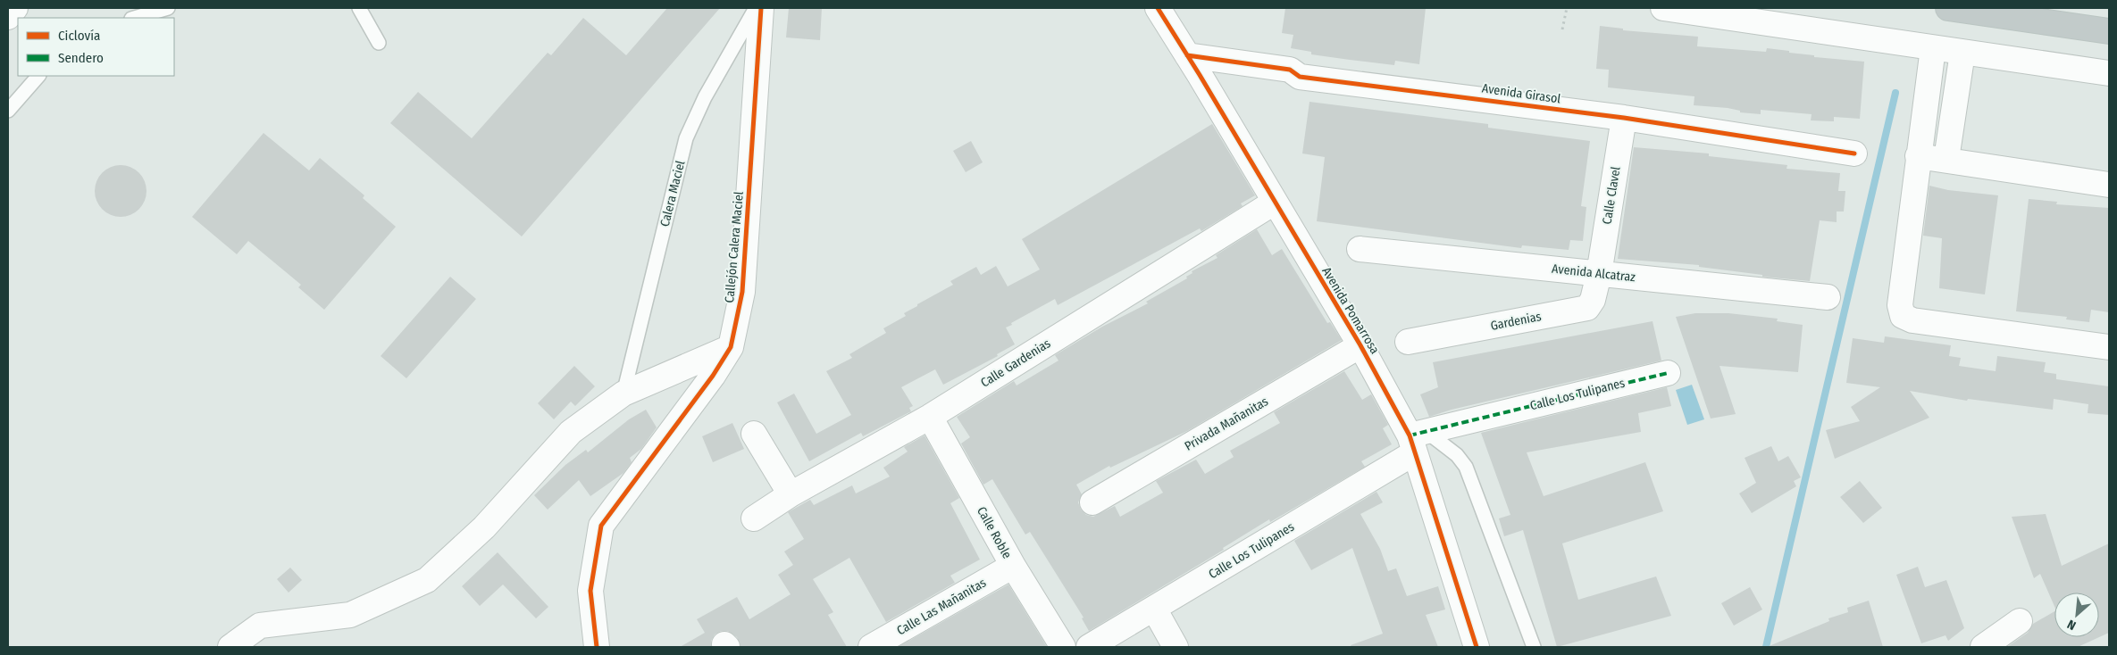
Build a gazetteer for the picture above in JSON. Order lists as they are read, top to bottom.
{
  "streets": {
    "street": [
      "Avenida Girasol",
      "Calle Clavel",
      "Callejón Calera Maciel",
      "Avenida Alcatraz",
      "Avenida Pomarrosa",
      "Gardenias",
      "Calle Gardenias",
      "Calle Los Tulipanes",
      "Privada Mañanitas",
      "Calle Roble",
      "Calle Las Mañanitas"
    ],
    "lane": ["Calera Maciel"]
  },
  "crossings": [
    ["Avenida Girasol", "Calle Clavel"],
    ["Avenida Girasol", "Avenida Pomarrosa"],
    ["Calle Clavel", "Avenida Alcatraz"],
    ["Calle Clavel", "Gardenias"],
    ["Avenida Alcatraz", "Gardenias"],
    ["Avenida Pomarrosa", "Calle Gardenias"],
    ["Avenida Pomarrosa", "Calle Los Tulipanes"],
    ["Avenida Pomarrosa", "Privada Mañanitas"],
    ["Calle Gardenias", "Calle Roble"],
    ["Calle Roble", "Calle Las Mañanitas"]
  ],
  "legend": ["Ciclovía", "Sendero"],
  "north": "bottom left"
}
